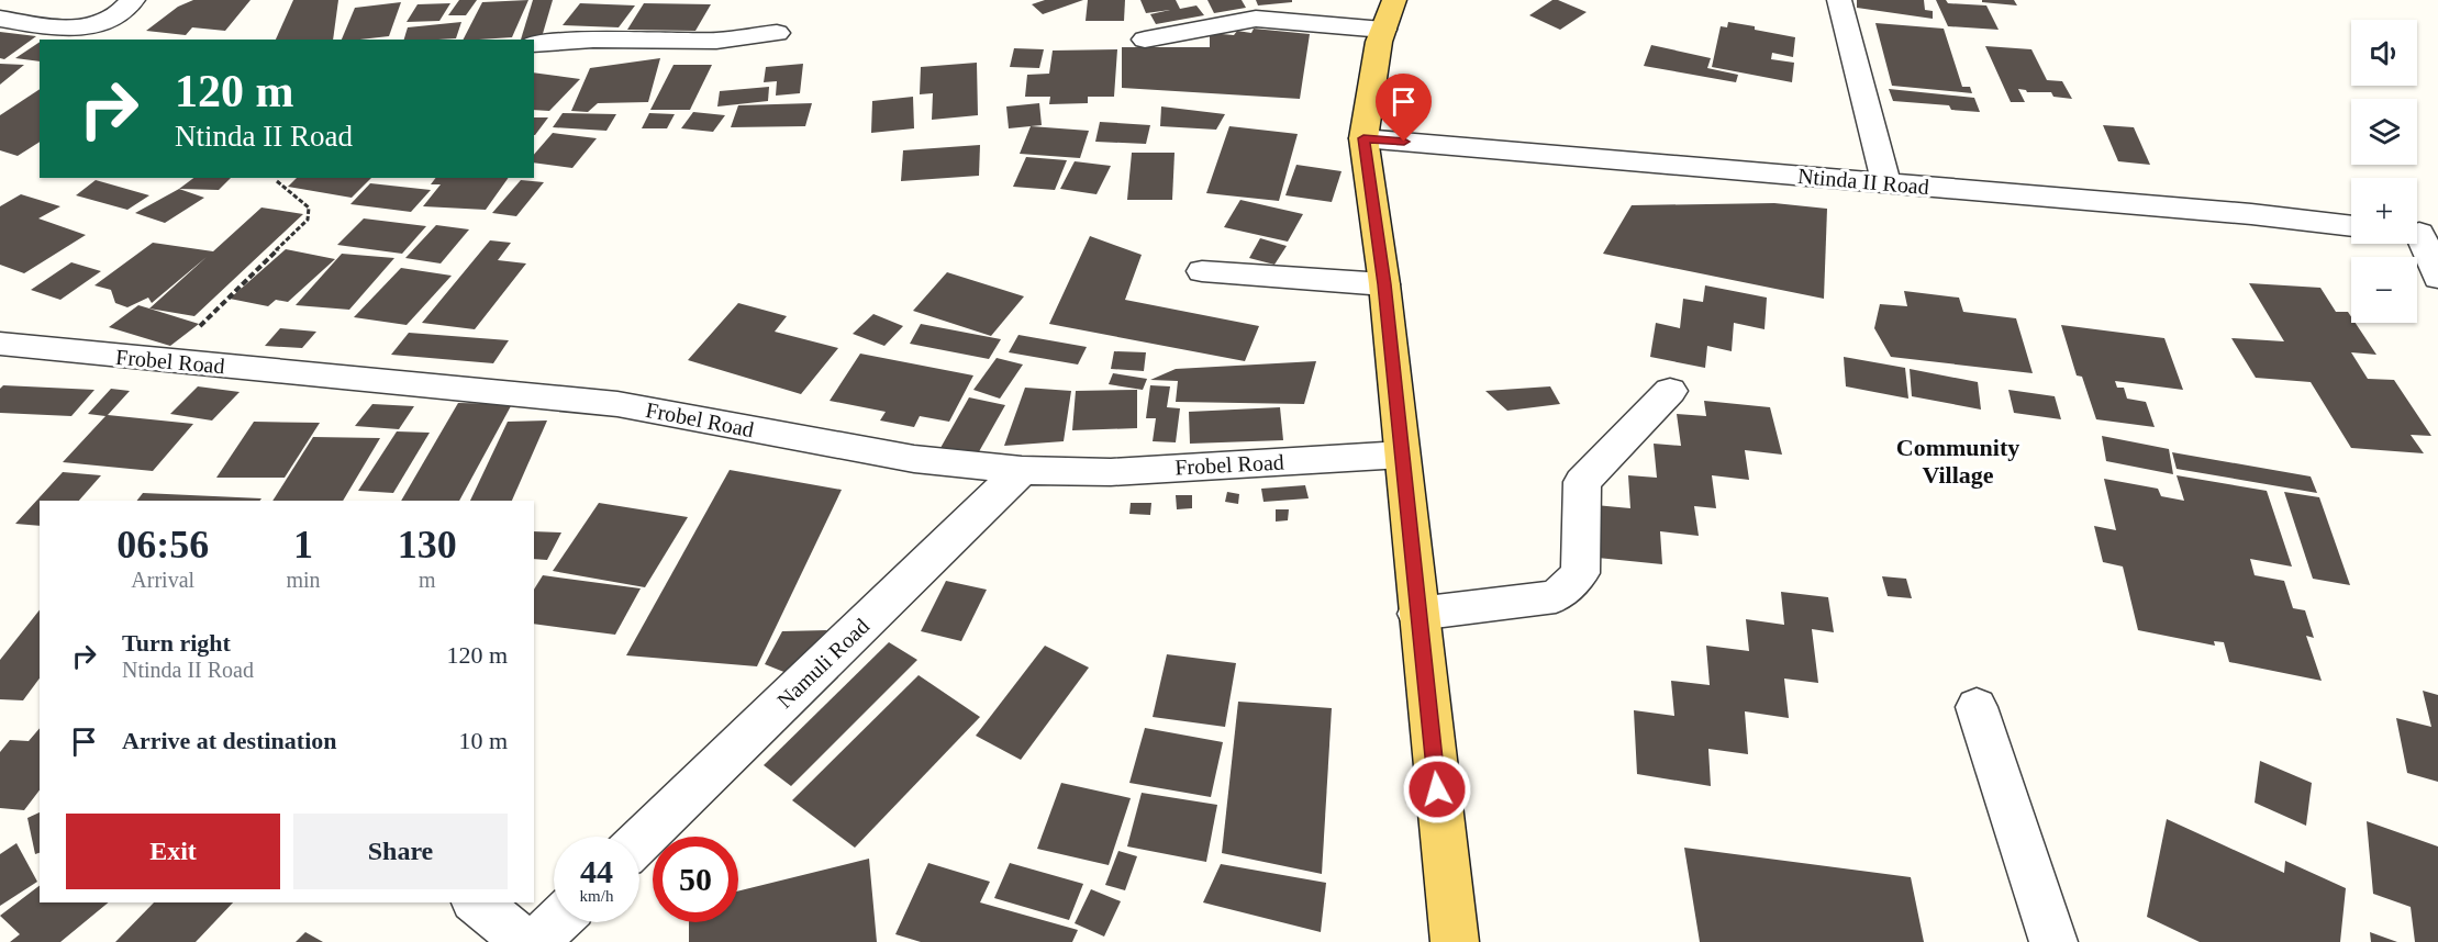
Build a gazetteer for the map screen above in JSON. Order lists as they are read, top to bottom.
{
  "streets": {
    "street": ["Ntinda II Road", "Frobel Road", "Namuli Road"]
  },
  "crossings": [
    ["Frobel Road", "Namuli Road"]
  ],
  "districts": ["Community Village"],
  "page": {
    "map_buttons": ["+", "−"],
    "turn": ["120 m", "Ntinda II Road"],
    "eta": [
      "06:56",
      "Arrival",
      "1",
      "min",
      "130",
      "m"
    ],
    "list": [
      {
        "name": "Turn right",
        "note": "Ntinda II Road",
        "value": "120 m"
      },
      {
        "name": "Arrive at destination",
        "value": "10 m"
      }
    ],
    "buttons": ["Exit", "Share"],
    "speed": "44 km/h",
    "limit": "50"
  }
}
